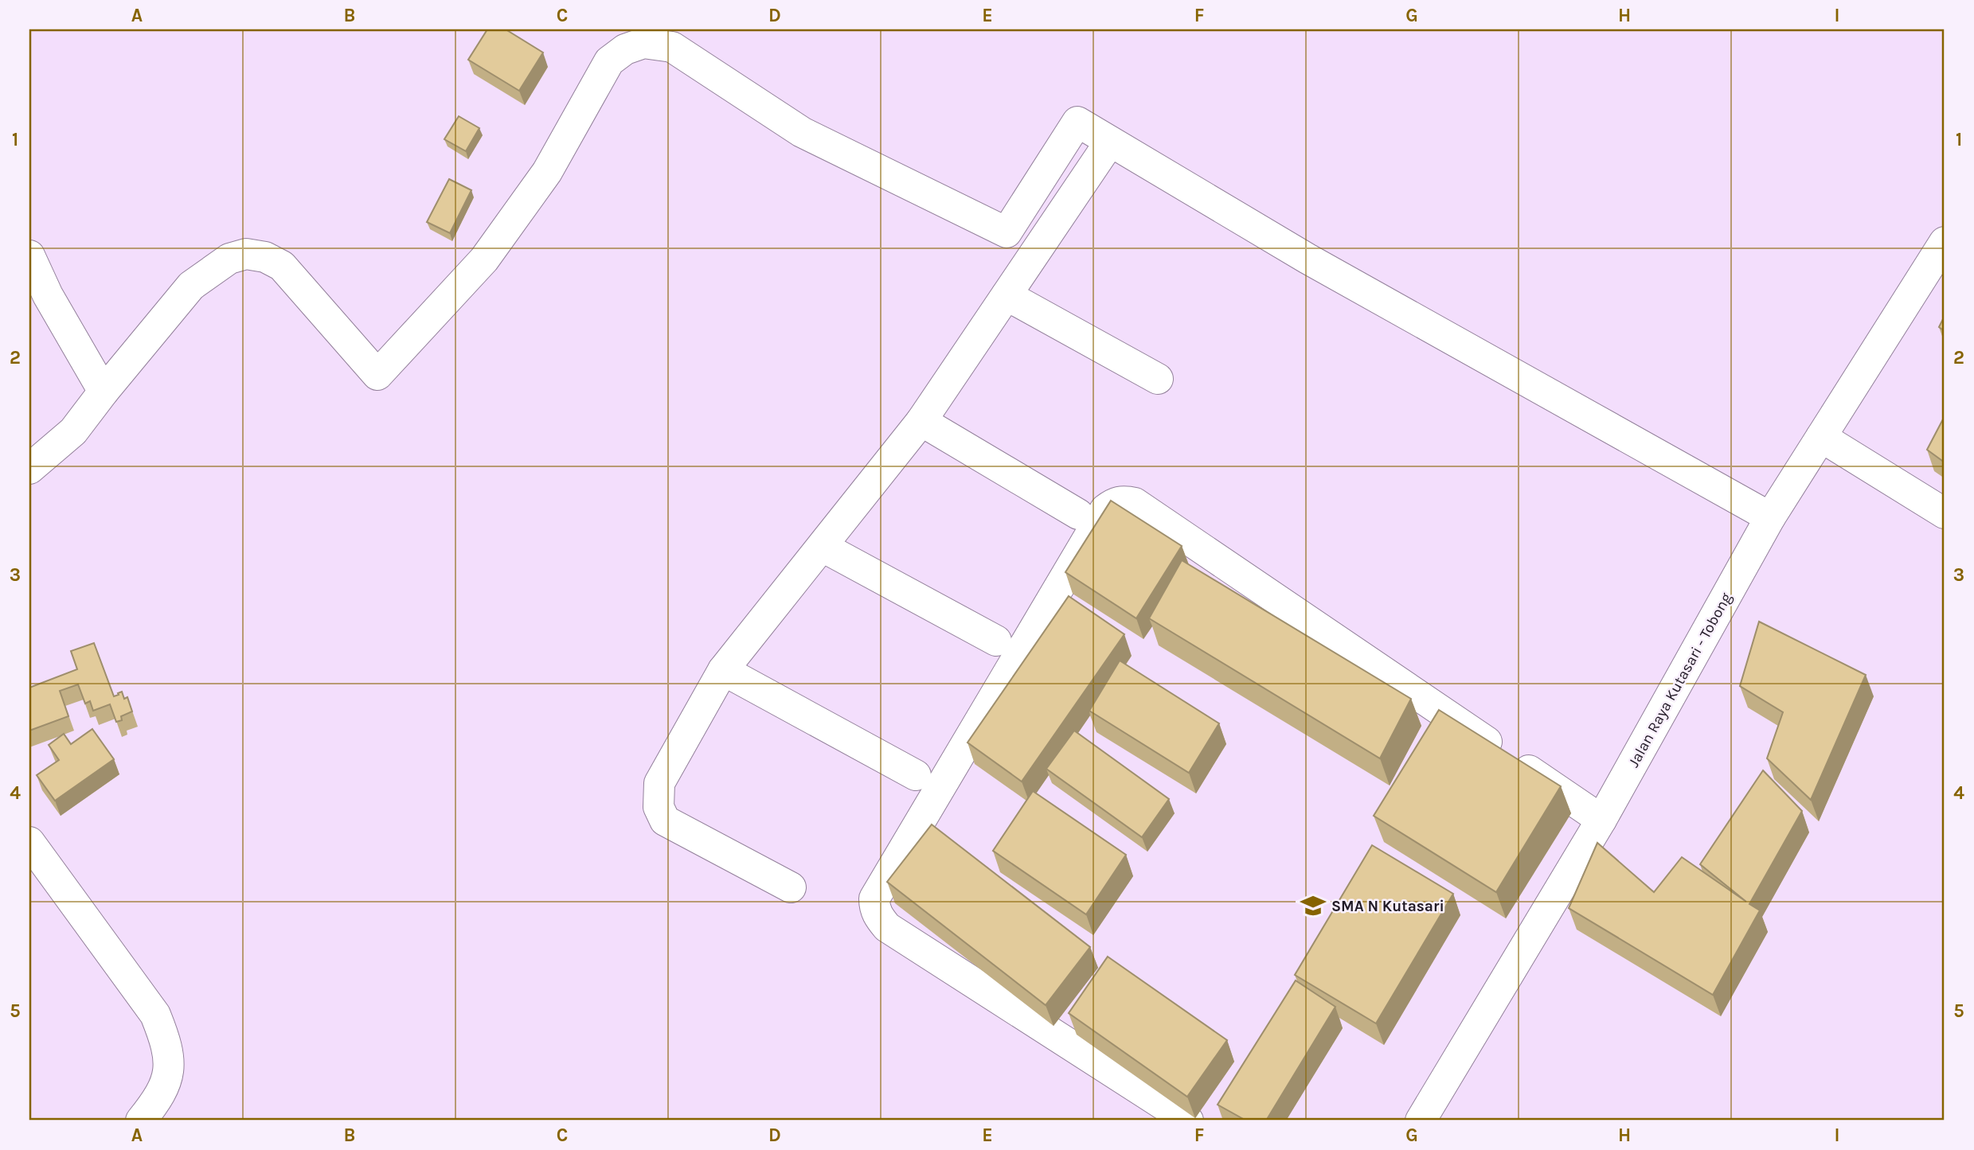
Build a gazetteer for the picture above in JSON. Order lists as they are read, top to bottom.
{
  "streets": {
    "street": ["Jalan Raya Kutasari - Tobong"]
  },
  "places": {
    "school or university": ["SMA N Kutasari"]
  },
  "grid": {
    "columns": [
      "A",
      "B",
      "C",
      "D",
      "E",
      "F",
      "G",
      "H",
      "I"
    ],
    "rows": [
      "1",
      "2",
      "3",
      "4",
      "5"
    ]
  }
}
